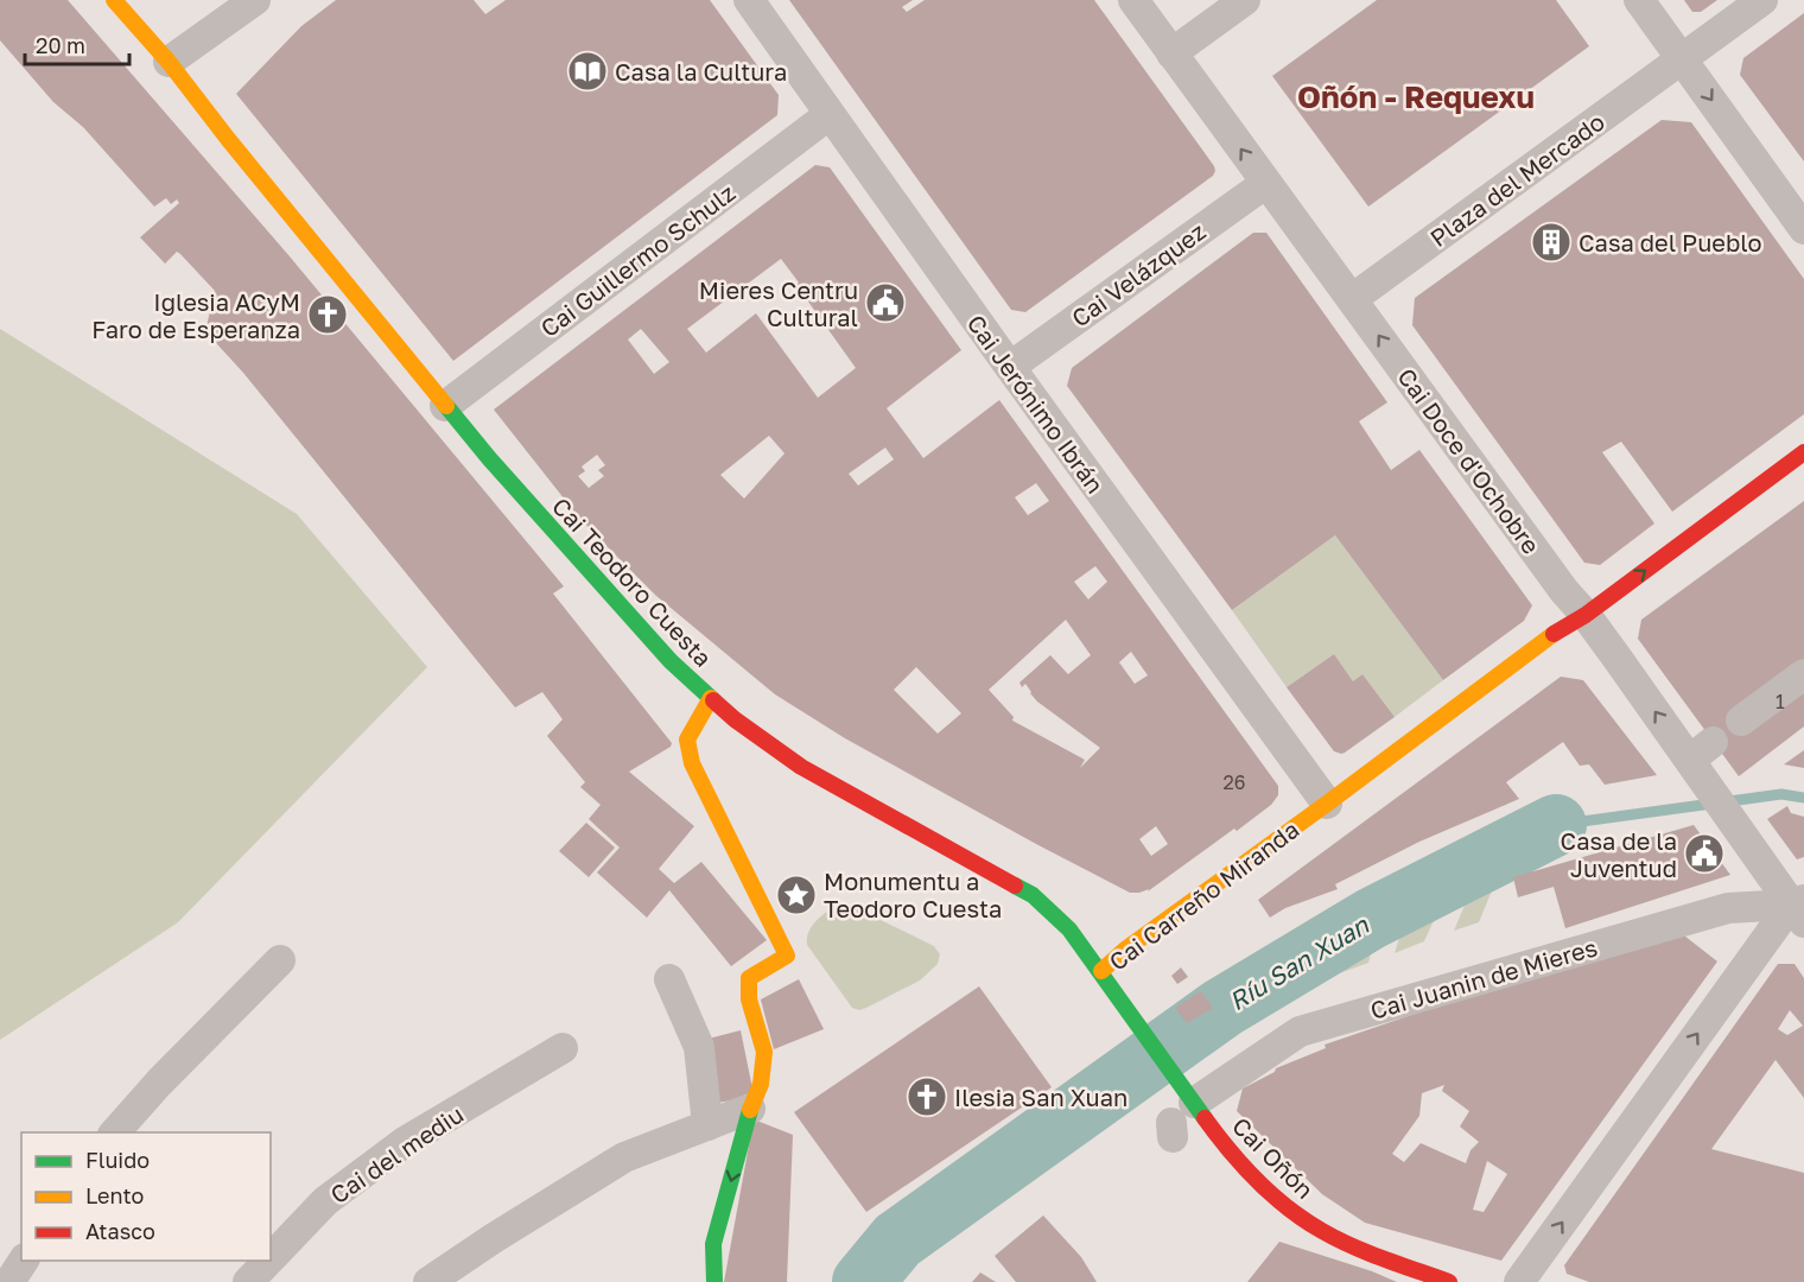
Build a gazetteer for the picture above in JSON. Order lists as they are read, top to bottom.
{
  "streets": {
    "street": [
      "Plaza del Mercado",
      "Cai Guillermo Schulz",
      "Cai Velázquez",
      "Cai Jerónimo Ibrán",
      "Cai Doce d'Ochobre",
      "Cai Teodoro Cuesta",
      "Cai Carreño Miranda",
      "Cai Juanin de Mieres",
      "Cai del mediu",
      "Cai Oñón"
    ]
  },
  "crossings": [
    ["Plaza del Mercado", "Cai Doce d'Ochobre"],
    ["Cai Guillermo Schulz", "Cai Jerónimo Ibrán"],
    ["Cai Guillermo Schulz", "Cai Teodoro Cuesta"],
    ["Cai Velázquez", "Cai Jerónimo Ibrán"],
    ["Cai Velázquez", "Cai Doce d'Ochobre"],
    ["Cai Jerónimo Ibrán", "Cai Carreño Miranda"],
    ["Cai Doce d'Ochobre", "Cai Carreño Miranda"],
    ["Cai Doce d'Ochobre", "Cai Juanin de Mieres"],
    ["Cai Teodoro Cuesta", "Cai Carreño Miranda"],
    ["Cai Teodoro Cuesta", "Cai Juanin de Mieres"],
    ["Cai Teodoro Cuesta", "Cai Oñón"],
    ["Cai Juanin de Mieres", "Cai Oñón"]
  ],
  "one_way": ["Cai Doce d'Ochobre"],
  "districts": ["Oñón - Requexu"],
  "water": ["Ríu San Xuan"],
  "places": {
    "library": ["Casa la Cultura"],
    "building": ["Casa del Pueblo"],
    "public building": ["Mieres Centru Cultural", "Casa de la Juventud"],
    "church": ["Iglesia ACyM Faro de Esperanza", "Ilesia San Xuan"],
    "place": ["Monumentu a Teodoro Cuesta"]
  },
  "house_numbers": ["1", "26"],
  "legend": ["Fluido", "Lento", "Atasco"],
  "scale_bar": "20 m"
}
